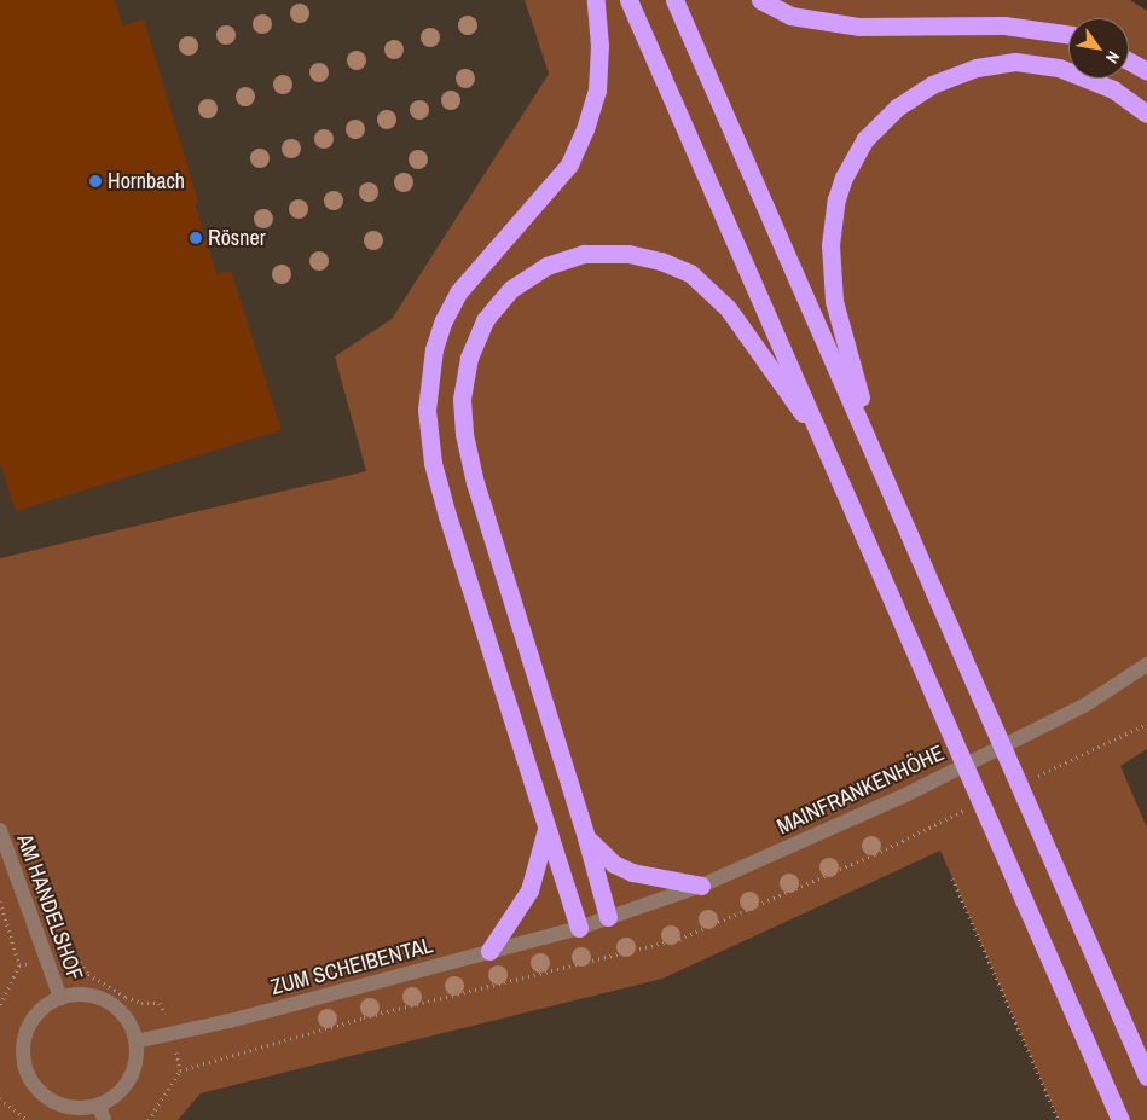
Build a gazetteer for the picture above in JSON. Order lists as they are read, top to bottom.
{
  "streets": {
    "street": ["MAINFRANKENHÖHE", "AM HANDELSHOF", "ZUM SCHEIBENTAL"]
  },
  "crossings": [
    ["MAINFRANKENHÖHE", "ZUM SCHEIBENTAL"],
    ["AM HANDELSHOF", "ZUM SCHEIBENTAL"]
  ],
  "places": ["Hornbach", "Rösner"],
  "north": "bottom right"
}
